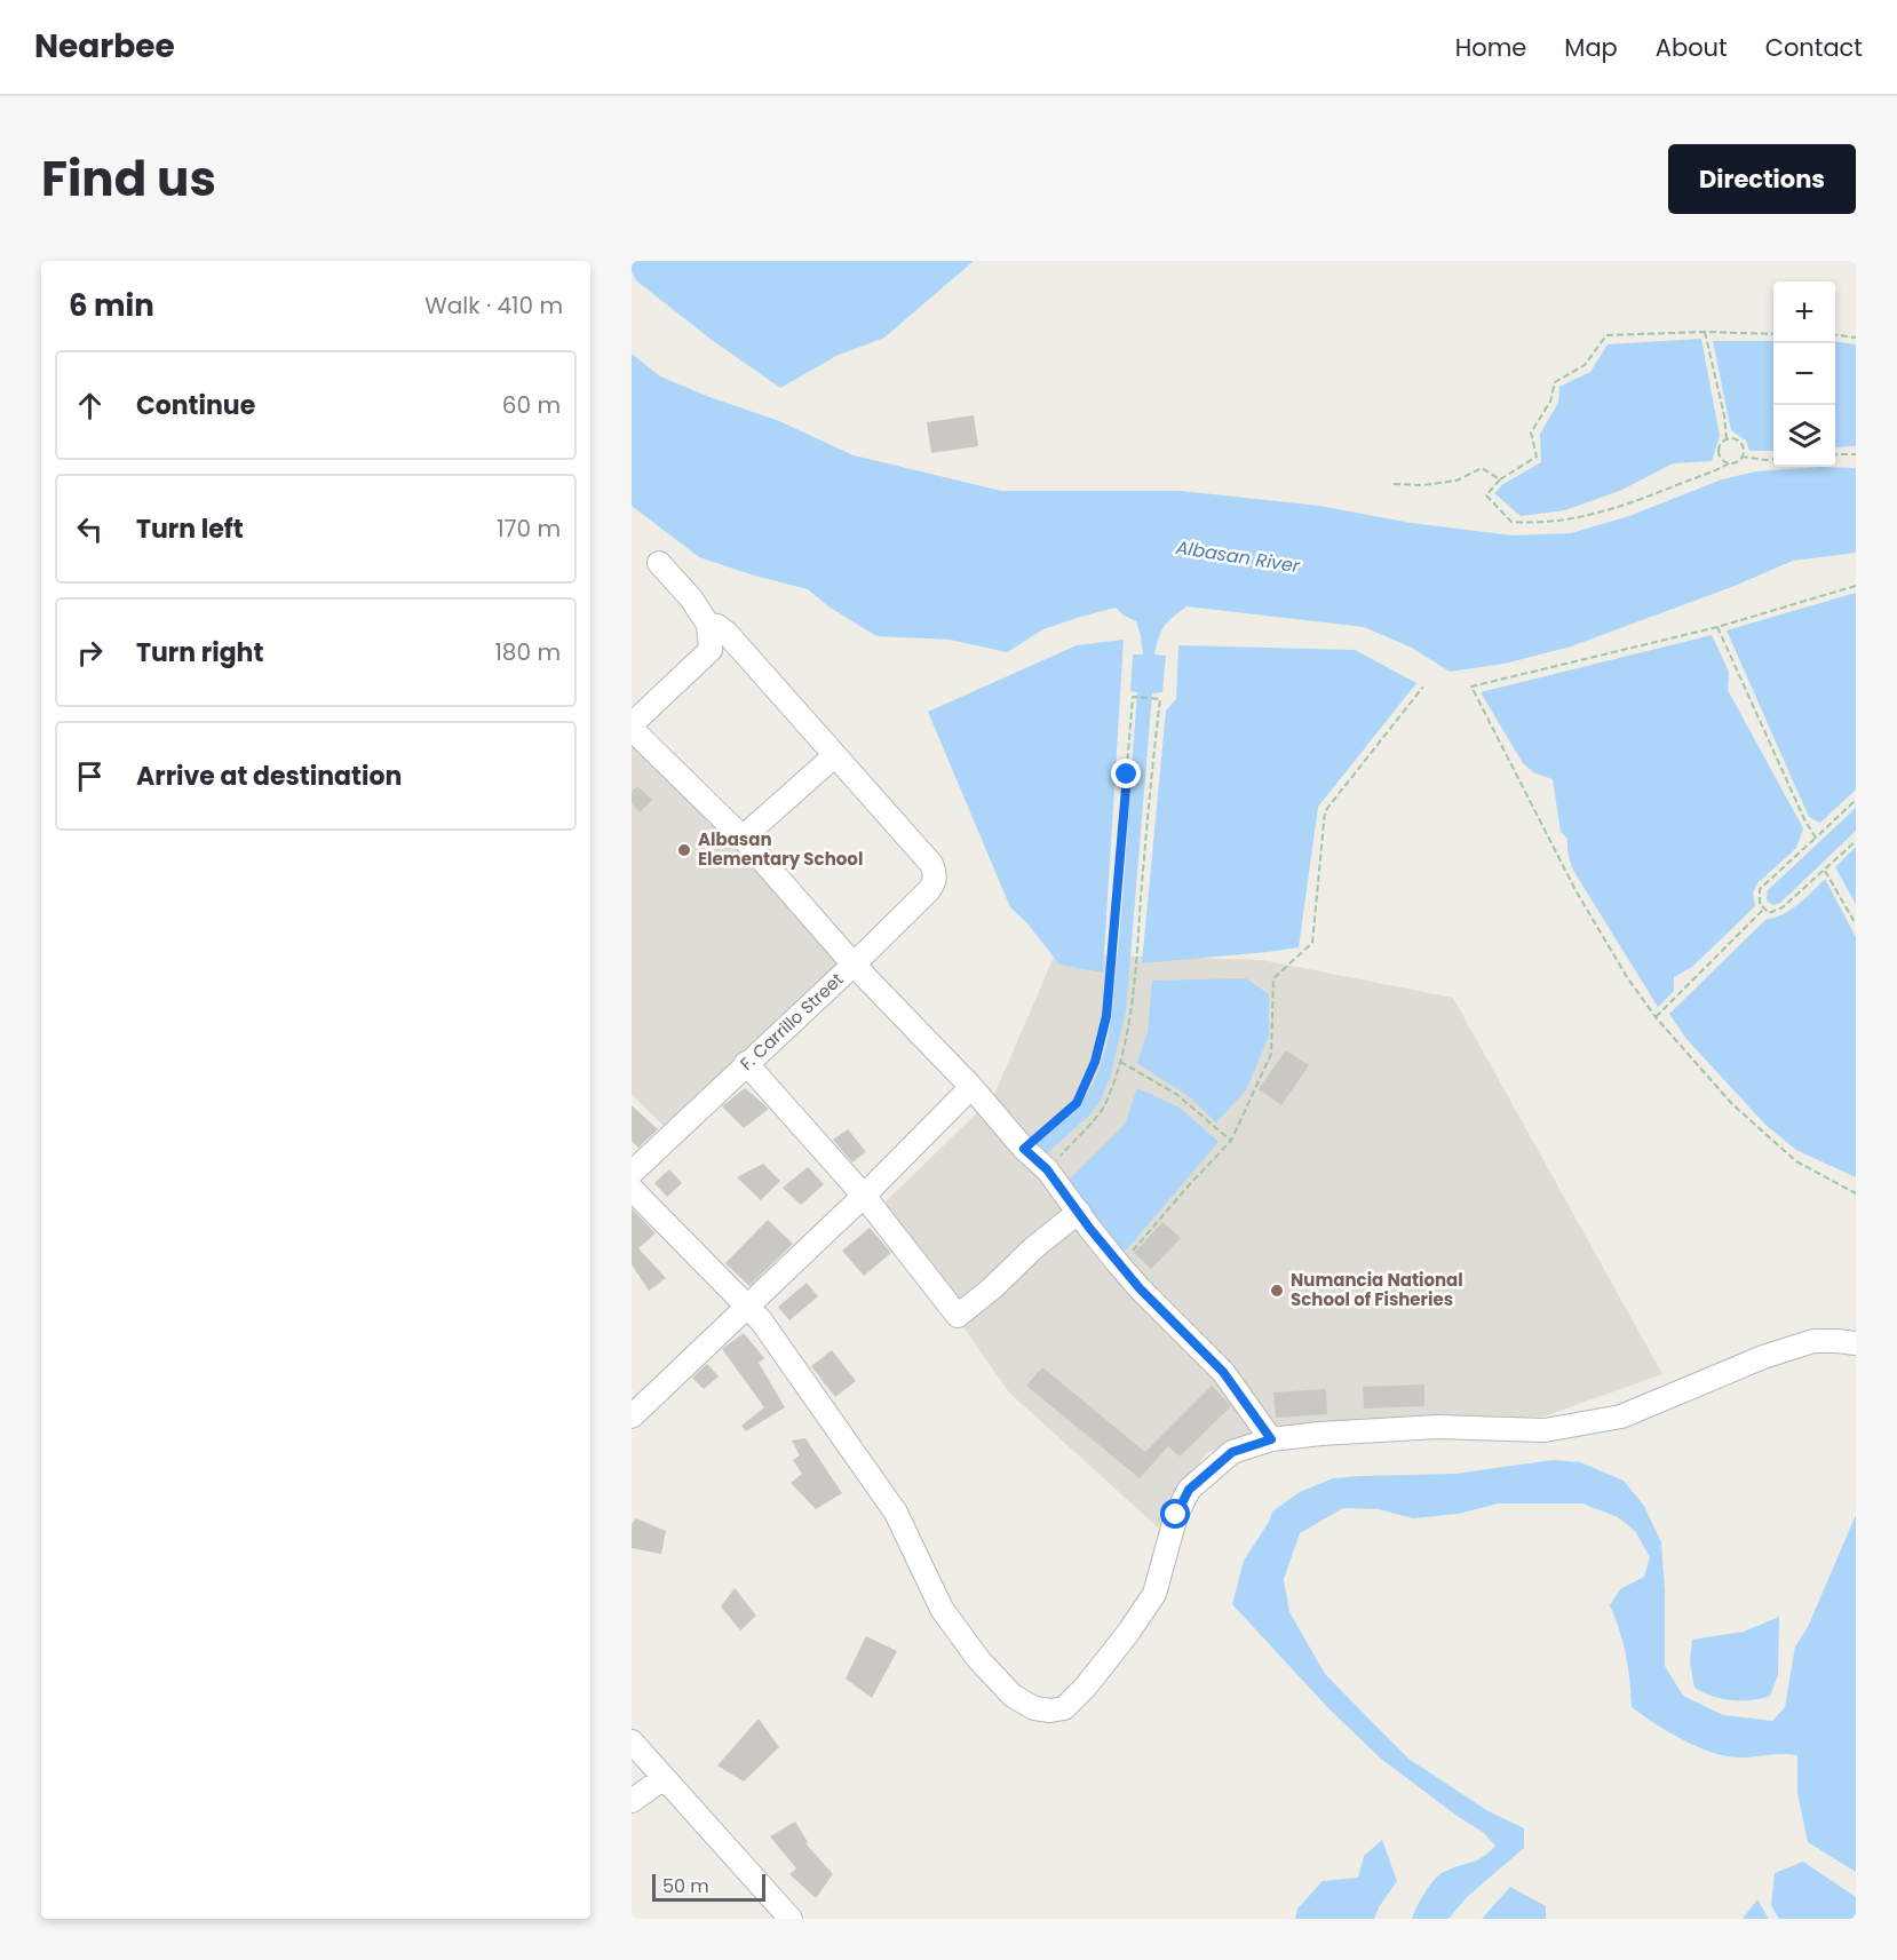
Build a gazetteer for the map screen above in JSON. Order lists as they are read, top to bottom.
{
  "streets": {
    "street": ["F. Carrillo Street"]
  },
  "water": ["Albasan River"],
  "places": ["Albasan Elementary School", "Numancia National School of Fisheries"],
  "scale_bar": "50 m",
  "page": {
    "header": "Nearbee",
    "nav": [
      "Home",
      "Map",
      "About",
      "Contact"
    ],
    "title": "Find us",
    "buttons": "Directions",
    "heading": ["6 min", "Walk · 410 m"],
    "map_buttons": ["+", "−"],
    "list": [
      ["Continue", "60 m"],
      ["Turn left", "170 m"],
      ["Turn right", "180 m"],
      "Arrive at destination"
    ],
    "scale": "50 m"
  }
}
